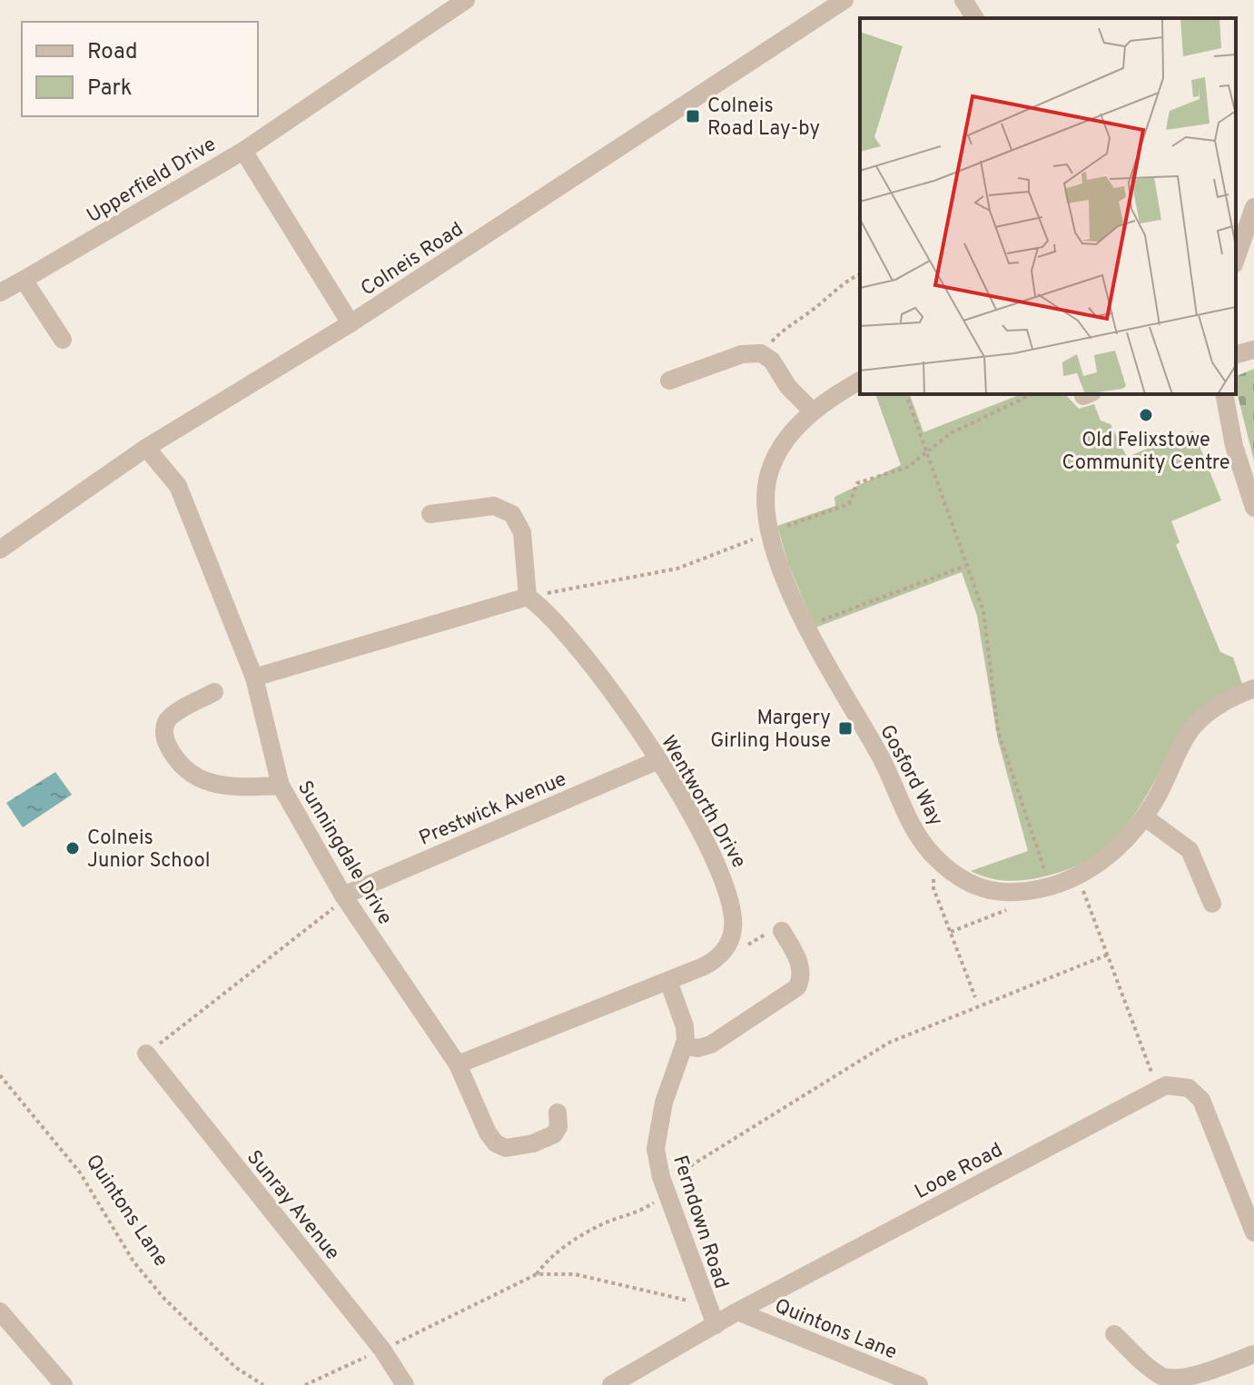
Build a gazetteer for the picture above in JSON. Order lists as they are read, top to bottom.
{
  "streets": {
    "street": [
      "Upperfield Drive",
      "Colneis Road",
      "Gosford Way",
      "Wentworth Drive",
      "Prestwick Avenue",
      "Sunningdale Drive",
      "Looe Road",
      "Sunray Avenue",
      "Quintons Lane",
      "Ferndown Road"
    ]
  },
  "crossings": [
    ["Colneis Road", "Sunningdale Drive"],
    ["Wentworth Drive", "Prestwick Avenue"],
    ["Prestwick Avenue", "Sunningdale Drive"],
    ["Looe Road", "Quintons Lane"],
    ["Looe Road", "Ferndown Road"]
  ],
  "places": {
    "transit": ["Colneis Road Lay-by", "Margery Girling House"],
    "other": ["Old Felixstowe Community Centre", "Colneis Junior School"]
  },
  "legend": ["Road", "Park"]
}
